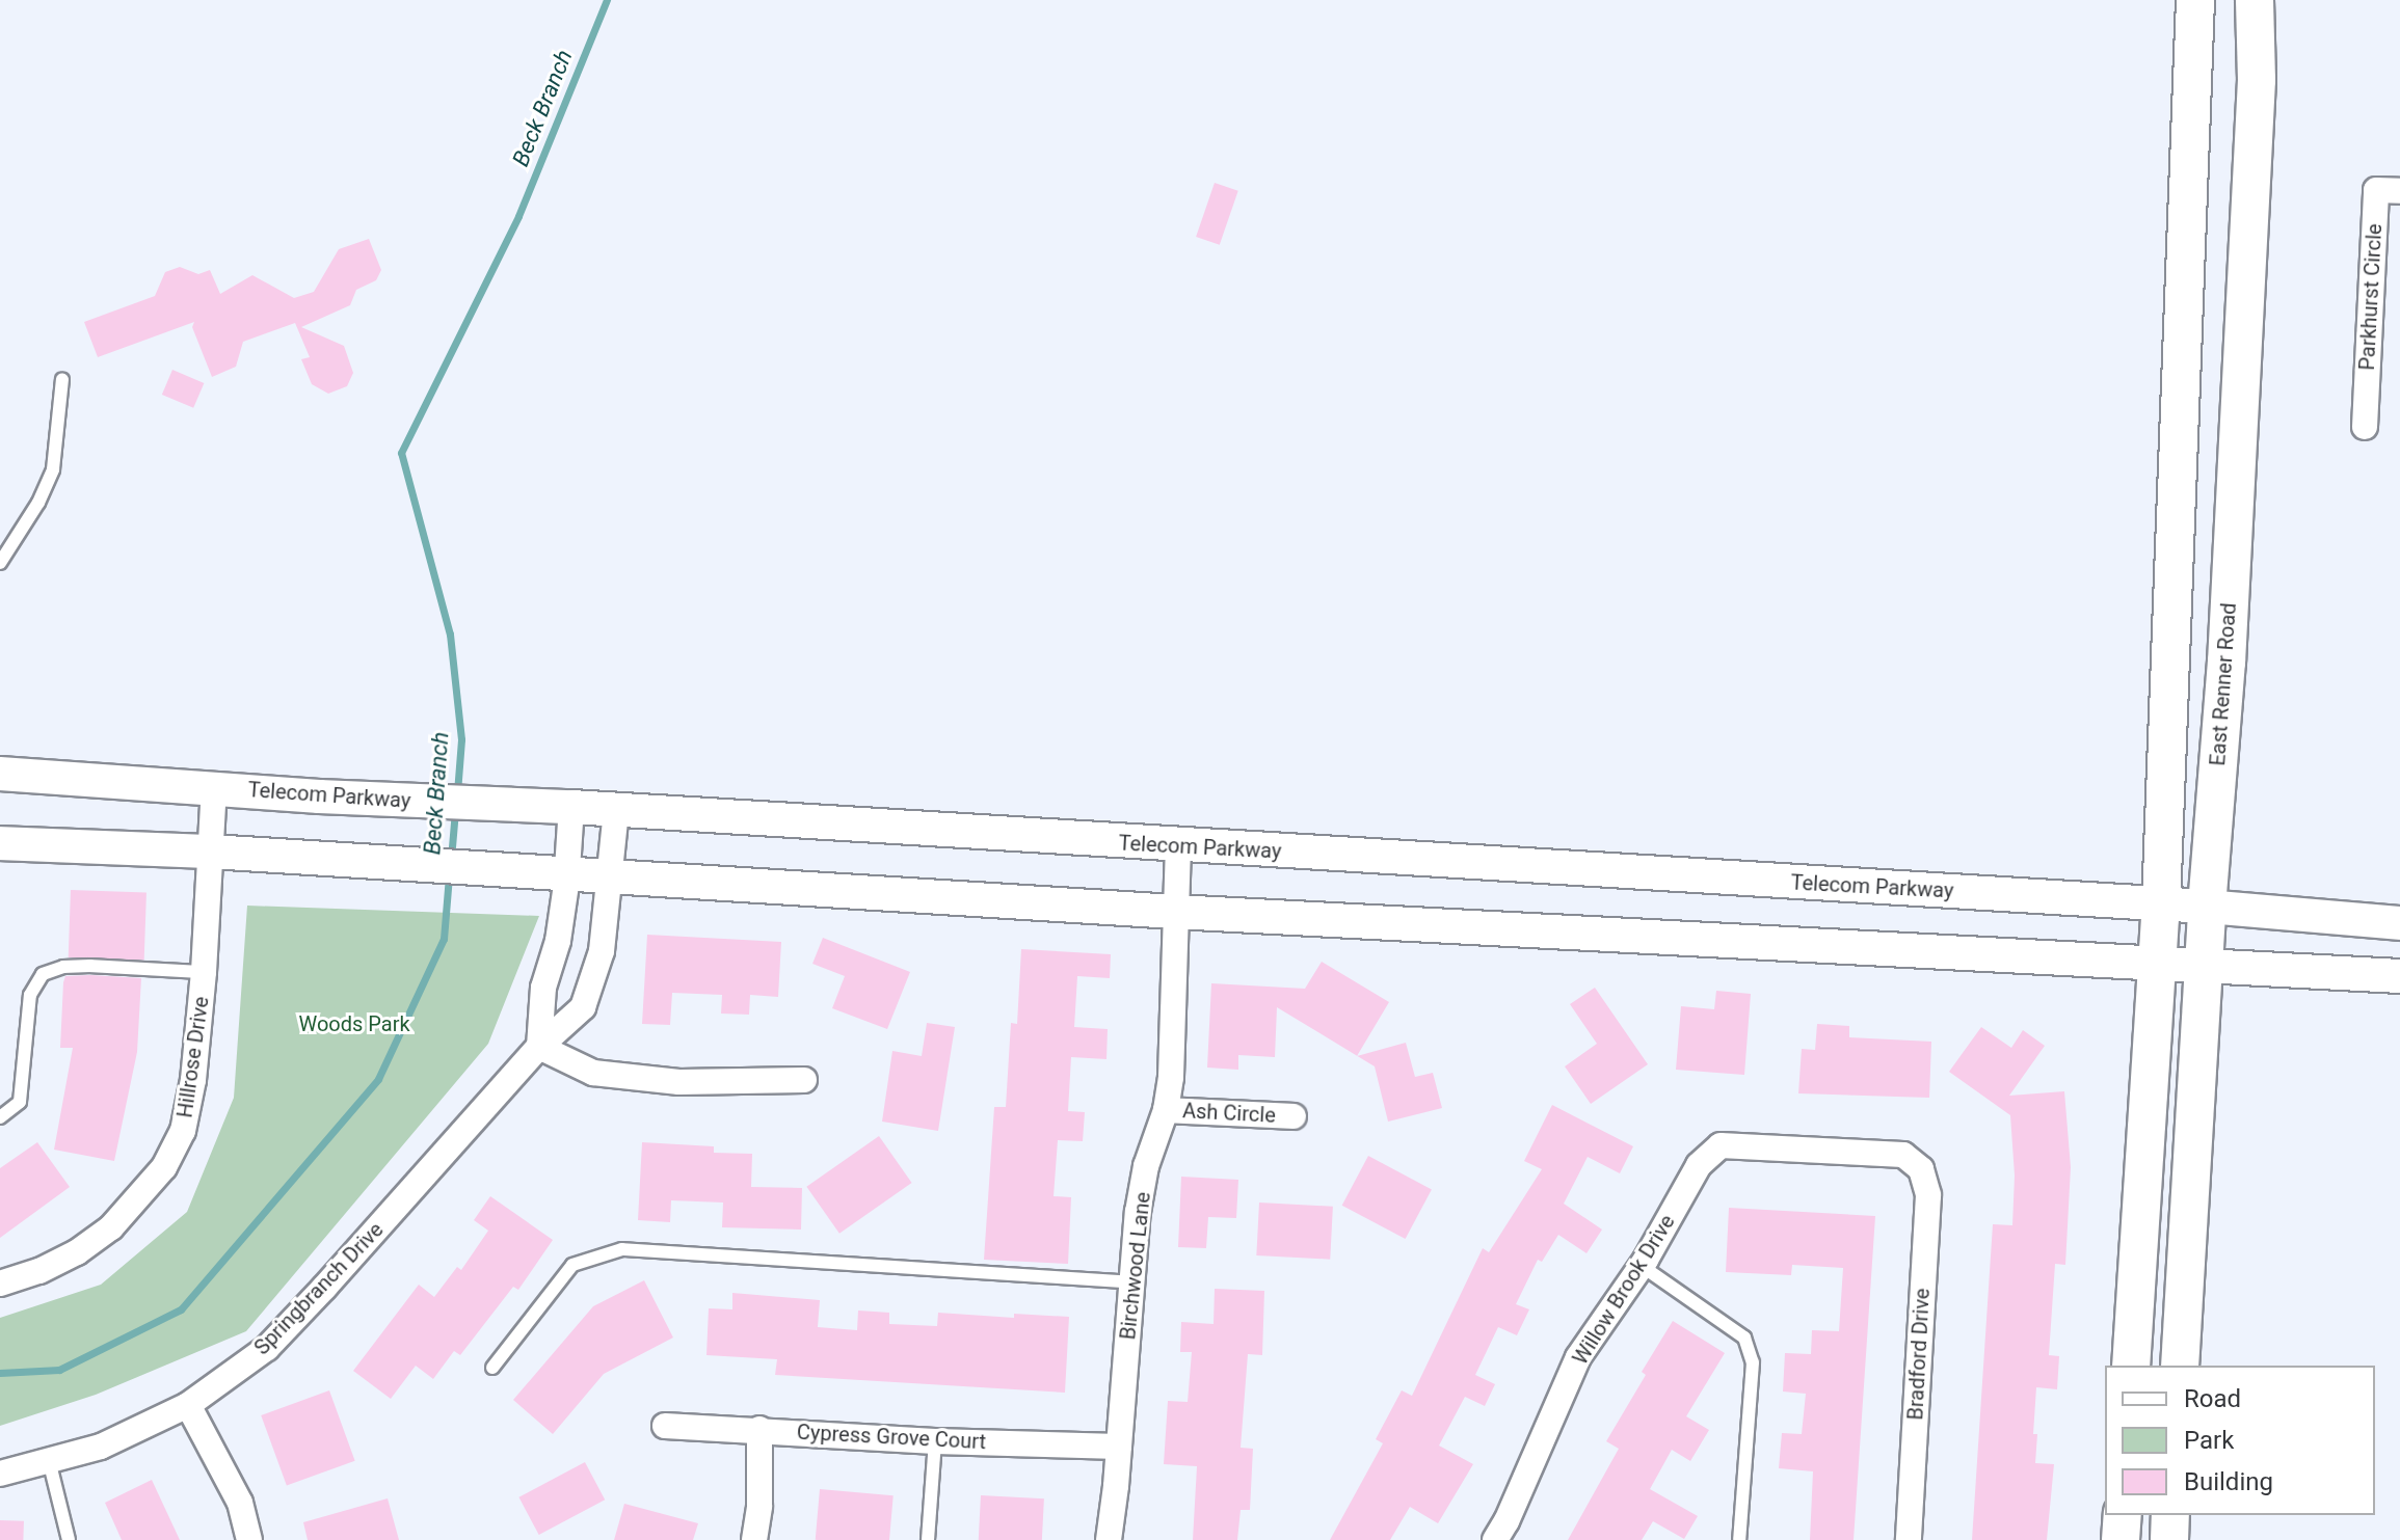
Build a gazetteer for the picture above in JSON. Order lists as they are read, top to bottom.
{
  "streets": {
    "main road": ["East Renner Road"],
    "street": [
      "Parkhurst Circle",
      "Telecom Parkway",
      "Hillrose Drive",
      "Ash Circle",
      "Birchwood Lane",
      "Springbranch Drive",
      "Willow Brook Drive",
      "Bradford Drive",
      "Cypress Grove Court"
    ]
  },
  "crossings": [
    ["East Renner Road", "Telecom Parkway"],
    ["Telecom Parkway", "Hillrose Drive"],
    ["Telecom Parkway", "Birchwood Lane"],
    ["Telecom Parkway", "Springbranch Drive"],
    ["Ash Circle", "Birchwood Lane"],
    ["Birchwood Lane", "Cypress Grove Court"],
    ["Willow Brook Drive", "Bradford Drive"]
  ],
  "water": ["Beck Branch"],
  "parks": ["Woods Park"],
  "legend": ["Road", "Park", "Building"]
}
